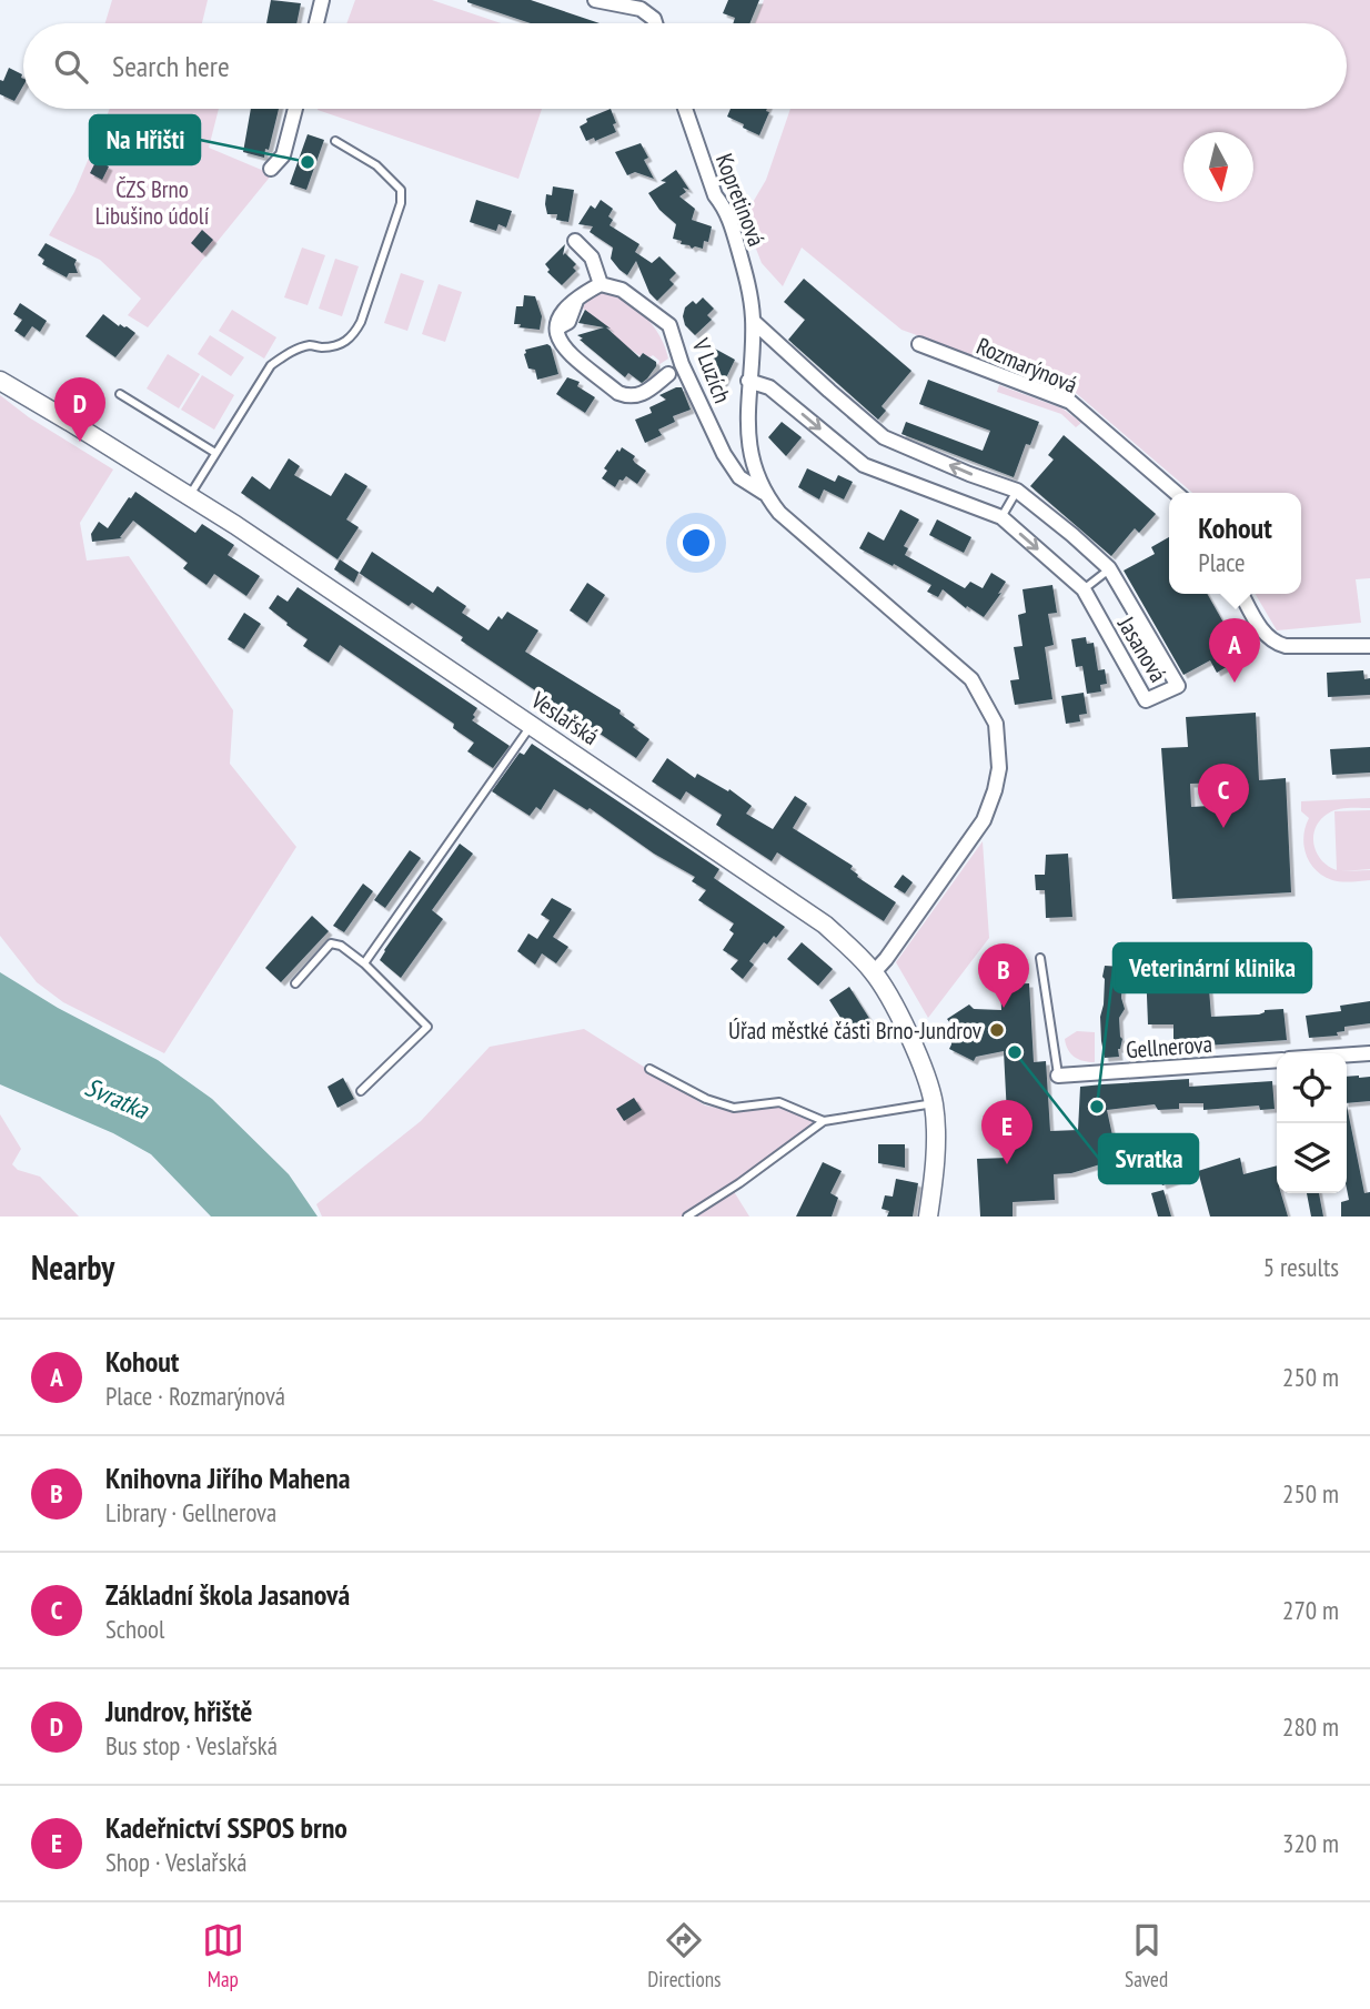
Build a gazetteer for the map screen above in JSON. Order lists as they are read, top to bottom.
{
  "streets": {
    "street": [
      "Kopretinová",
      "Rozmarýnová",
      "V Luzích",
      "Jasanová",
      "Veslařská",
      "Gellnerova"
    ]
  },
  "crossings": [
    ["Kopretinová", "Jasanová"]
  ],
  "water": ["Svratka"],
  "parks": ["ČZS Brno Libušino údolí"],
  "places": [
    "Na Hřišti",
    "Úřad městké části Brno-Jundrov",
    "Svratka",
    "Veterinární klinika"
  ],
  "north": "bottom",
  "page": {
    "search": "Search here",
    "pins": [
      "D",
      "A",
      "C",
      "B",
      "E"
    ],
    "popup": ["Kohout", "Place"],
    "heading": ["Nearby", "5 results"],
    "list": [
      {
        "mark": "A",
        "name": "Kohout",
        "note": "Place · Rozmarýnová",
        "value": "250 m"
      },
      {
        "mark": "B",
        "name": "Knihovna Jiřího Mahena",
        "note": "Library · Gellnerova",
        "value": "250 m"
      },
      {
        "mark": "C",
        "name": "Základní škola Jasanová",
        "note": "School",
        "value": "270 m"
      },
      {
        "mark": "D",
        "name": "Jundrov, hřiště",
        "note": "Bus stop · Veslařská",
        "value": "280 m"
      },
      {
        "mark": "E",
        "name": "Kadeřnictví SSPOS brno",
        "note": "Shop · Veslařská",
        "value": "320 m"
      }
    ],
    "nav": ["Map", "Directions", "Saved"]
  }
}
